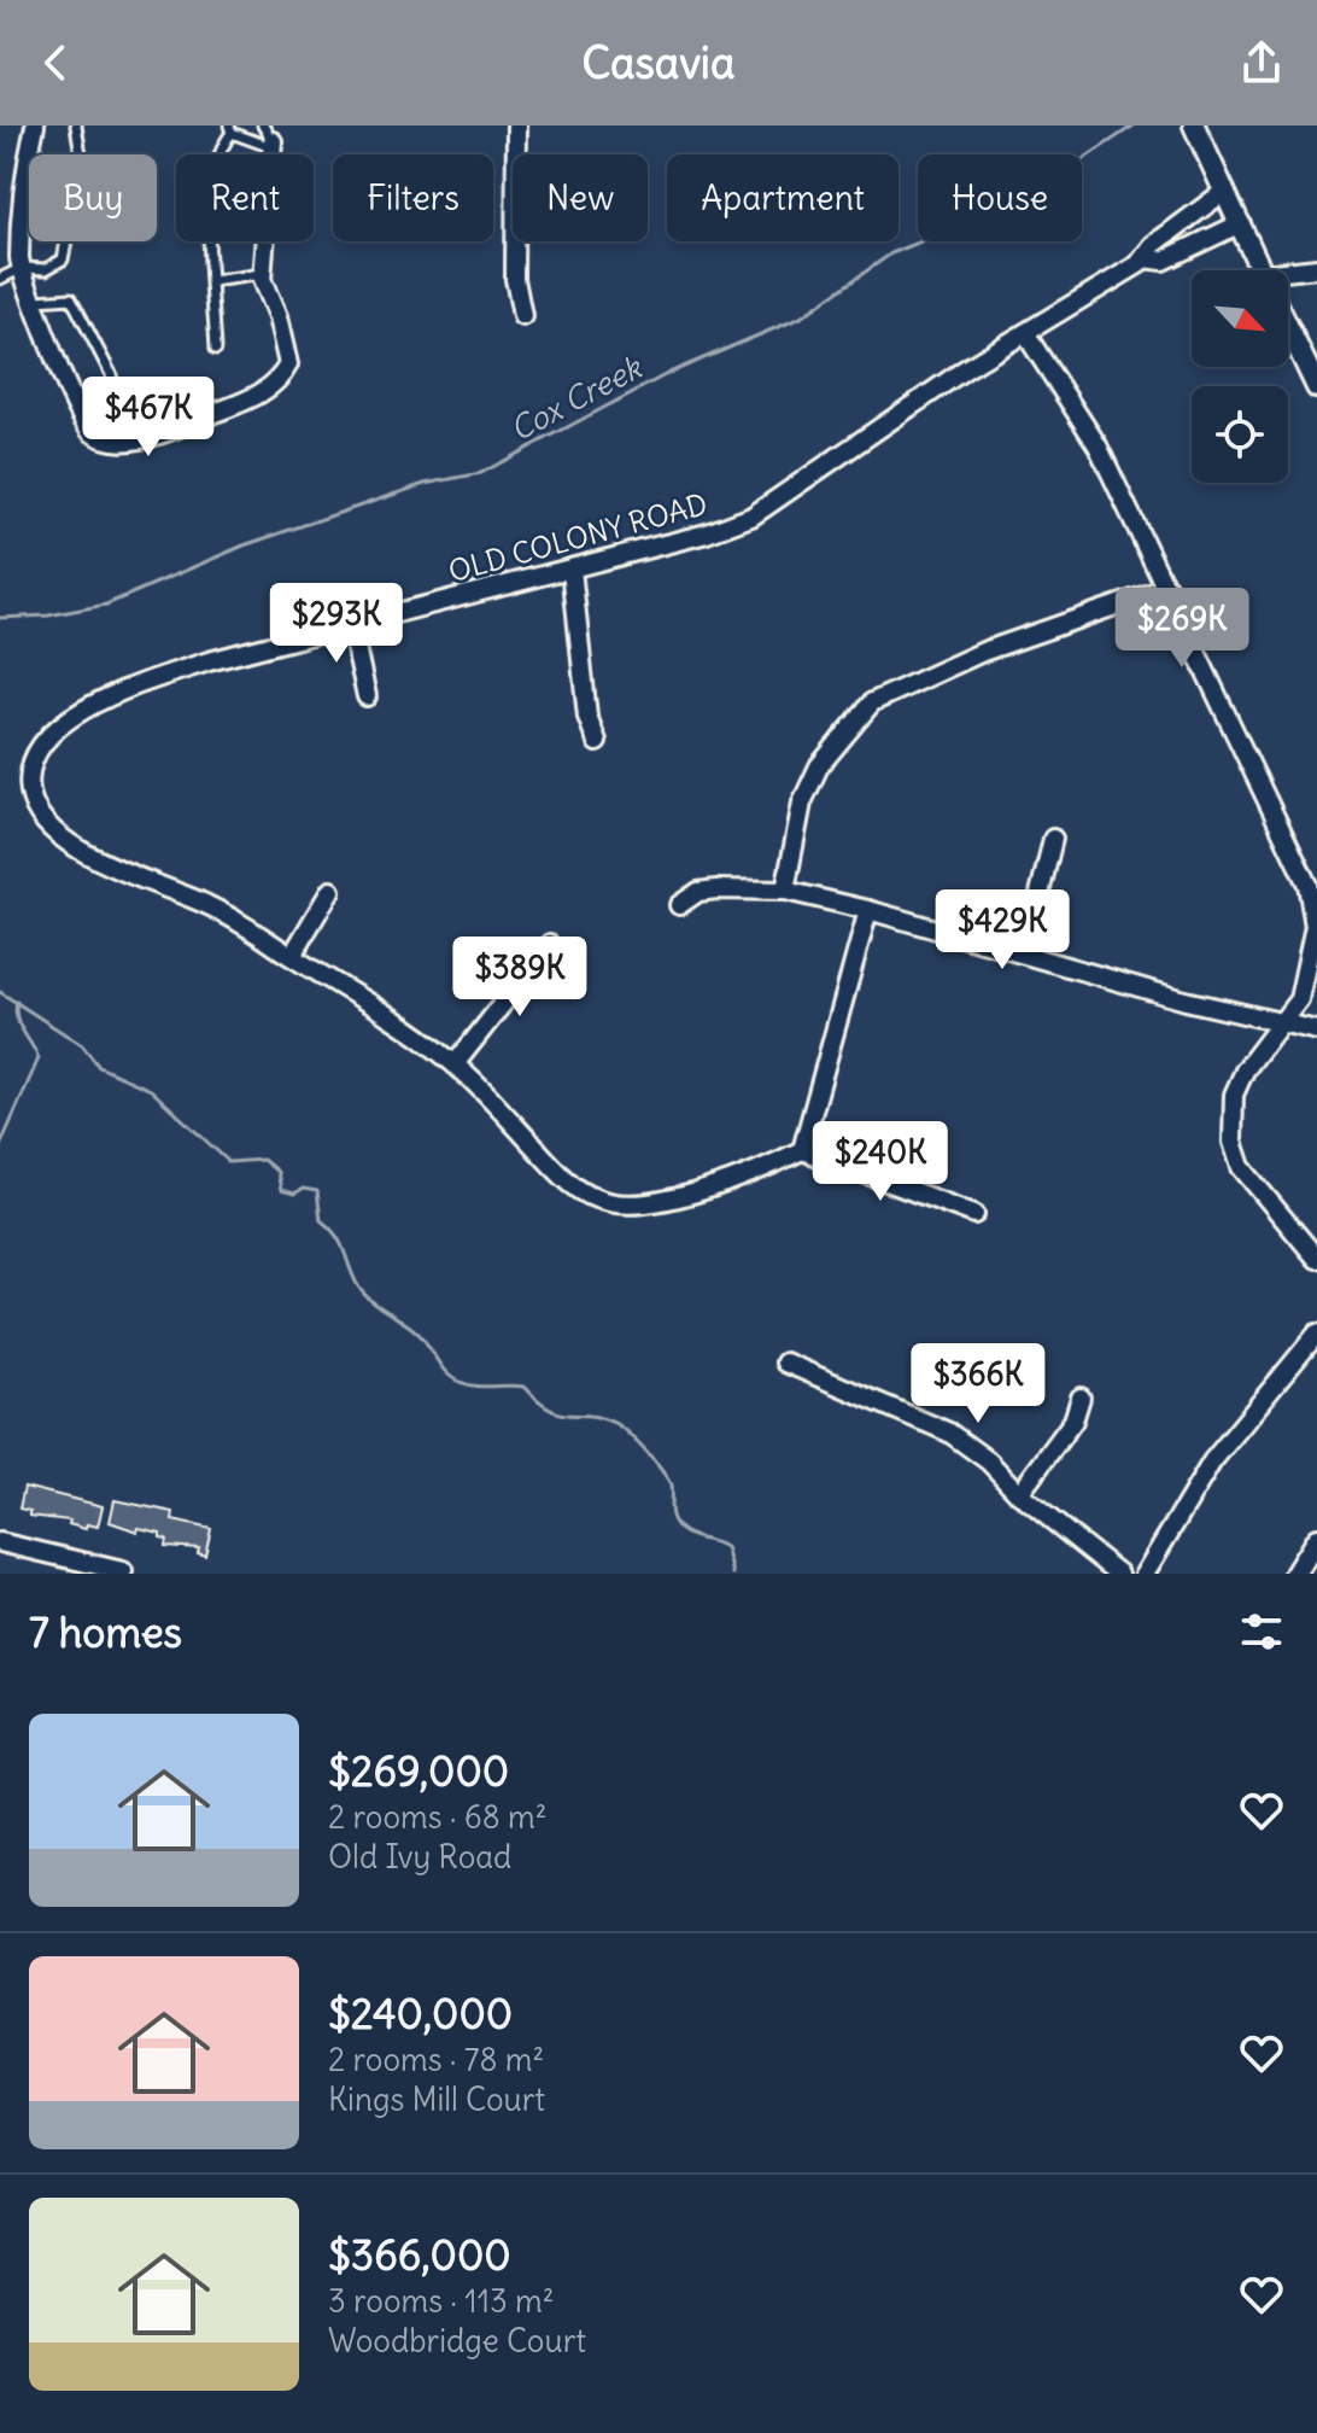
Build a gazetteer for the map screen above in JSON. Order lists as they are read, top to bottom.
{
  "streets": {
    "street": ["OLD COLONY ROAD"]
  },
  "water": ["Cox Creek"],
  "north": "bottom right",
  "page": {
    "header": "Casavia",
    "chip": [
      "Buy",
      "Rent",
      "Filters",
      "New",
      "Apartment",
      "House"
    ],
    "price": [
      "$467K",
      "$293K",
      "$269K",
      "$429K",
      "$389K",
      "$240K",
      "$366K"
    ],
    "heading": "7 homes",
    "list": [
      {
        "name": "$269,000",
        "note": "2 rooms · 68 m² · Old Ivy Road"
      },
      {
        "name": "$240,000",
        "note": "2 rooms · 78 m² · Kings Mill Court"
      },
      {
        "name": "$366,000",
        "note": "3 rooms · 113 m² · Woodbridge Court"
      }
    ]
  }
}
